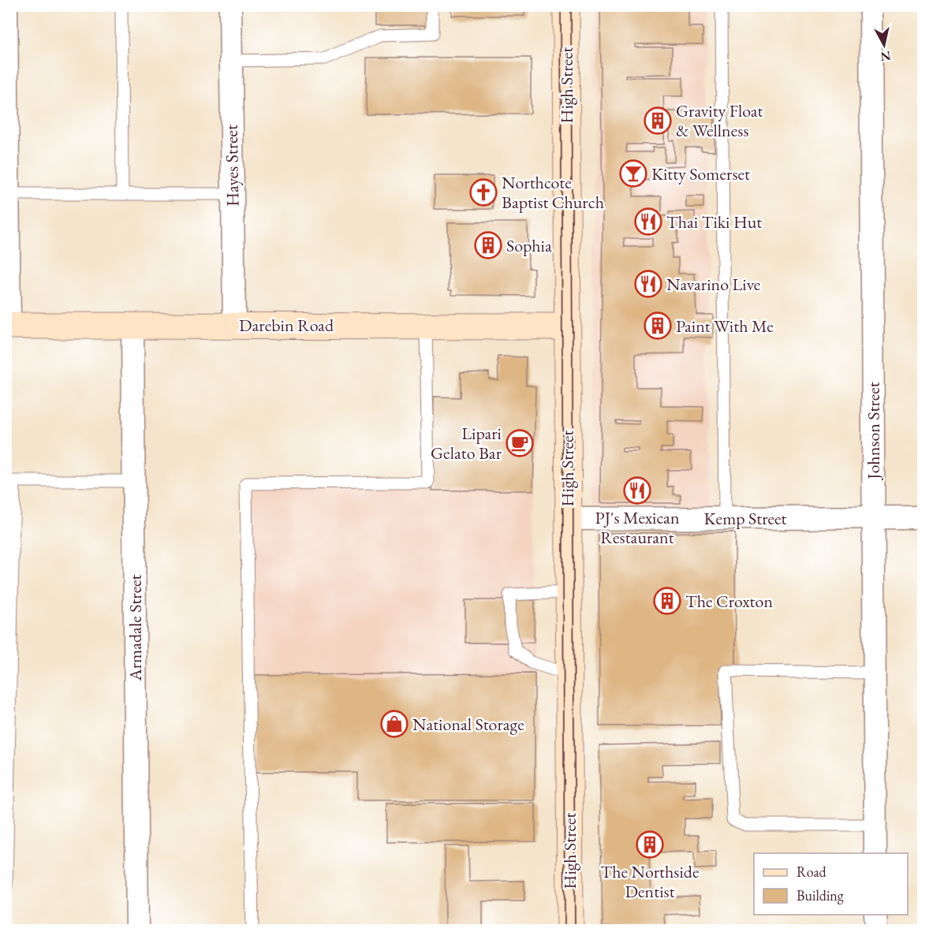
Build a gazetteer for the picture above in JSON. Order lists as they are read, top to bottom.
{
  "streets": {
    "main road": ["High Street", "Darebin Road"],
    "street": [
      "Hayes Street",
      "Johnson Street",
      "Kemp Street",
      "Armadale Street"
    ]
  },
  "crossings": [
    ["High Street", "Darebin Road"],
    ["High Street", "Kemp Street"],
    ["Hayes Street", "Darebin Road"],
    ["Darebin Road", "Armadale Street"],
    ["Johnson Street", "Kemp Street"]
  ],
  "places": {
    "building": [
      "Gravity Float & Wellness",
      "Sophia",
      "Paint With Me",
      "The Croxton",
      "The Northside Dentist"
    ],
    "bar": ["Kitty Somerset"],
    "church": ["Northcote Baptist Church"],
    "restaurant": ["Thai Tiki Hut", "Navarino Live", "PJ's Mexican Restaurant"],
    "cafe": ["Lipari Gelato Bar"],
    "shop": ["National Storage"]
  },
  "legend": ["Road", "Building"],
  "north": "bottom"
}
